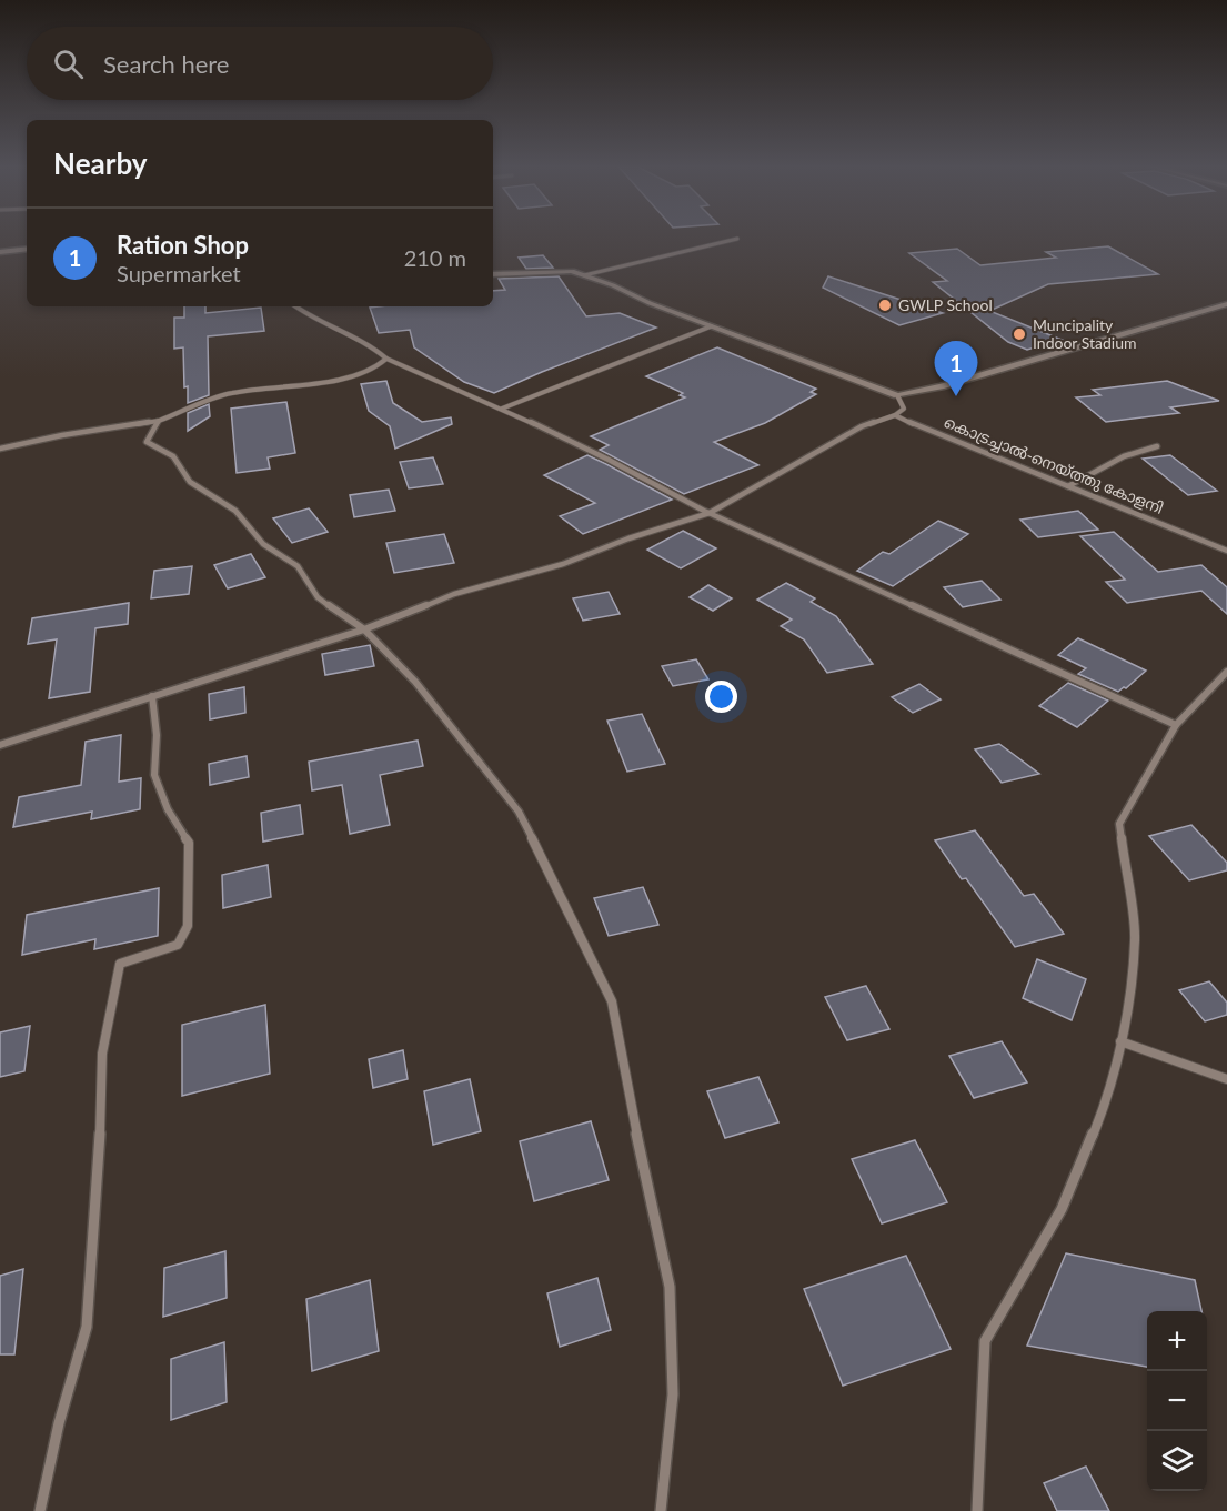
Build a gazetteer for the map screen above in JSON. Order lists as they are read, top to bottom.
{
  "streets": {
    "street": ["കൊട്രച്ചാൽ-നെയ്ത്തു കോളനി"]
  },
  "places": ["GWLP School", "Muncipality Indoor Stadium"],
  "page": {
    "search": "Search here",
    "heading": "Nearby",
    "list": [
      {
        "mark": "1",
        "name": "Ration Shop",
        "note": "Supermarket",
        "value": "210 m"
      }
    ],
    "pins": "1",
    "map_buttons": ["+", "−"]
  }
}
